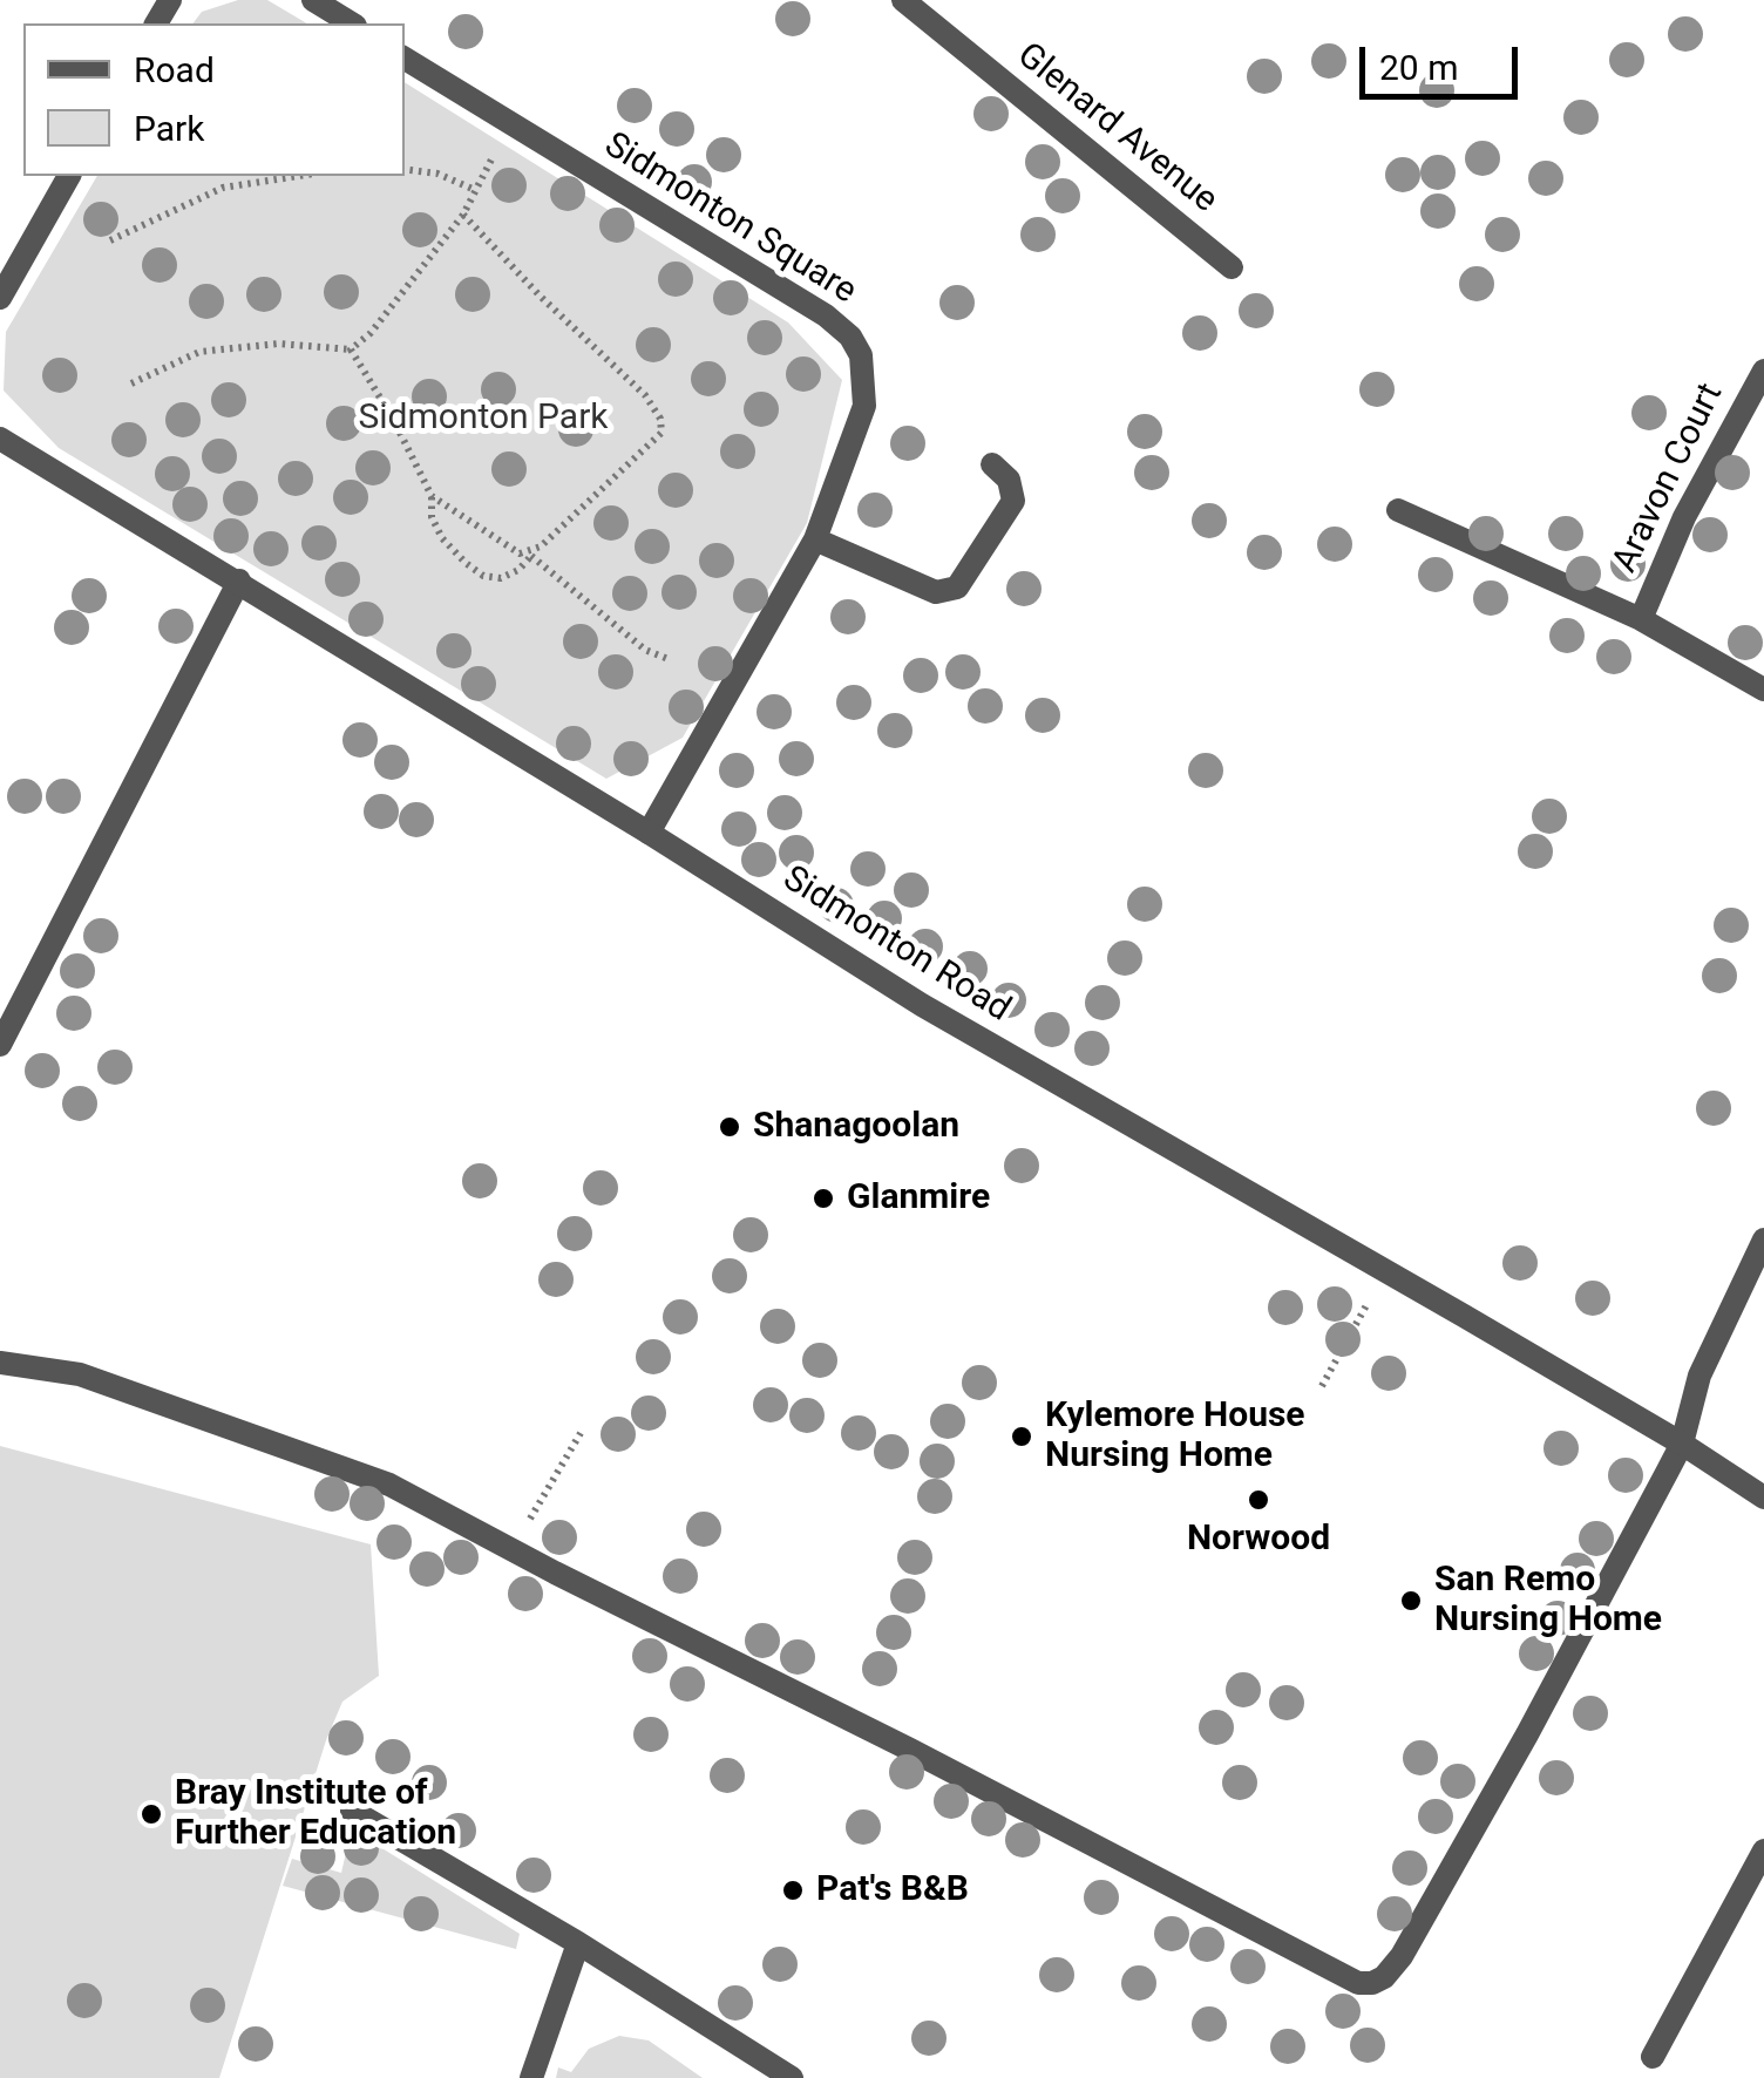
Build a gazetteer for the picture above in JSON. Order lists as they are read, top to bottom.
{
  "streets": {
    "street": [
      "Glenard Avenue",
      "Sidmonton Square",
      "Aravon Court",
      "Sidmonton Road"
    ]
  },
  "crossings": [
    ["Sidmonton Square", "Sidmonton Road"]
  ],
  "parks": ["Sidmonton Park"],
  "places": [
    "Shanagoolan",
    "Glanmire",
    "Kylemore House Nursing Home",
    "Norwood",
    "San Remo Nursing Home",
    "Bray Institute of Further Education",
    "Pat's B&B"
  ],
  "legend": ["Road", "Park"],
  "scale_bar": "20 m"
}
